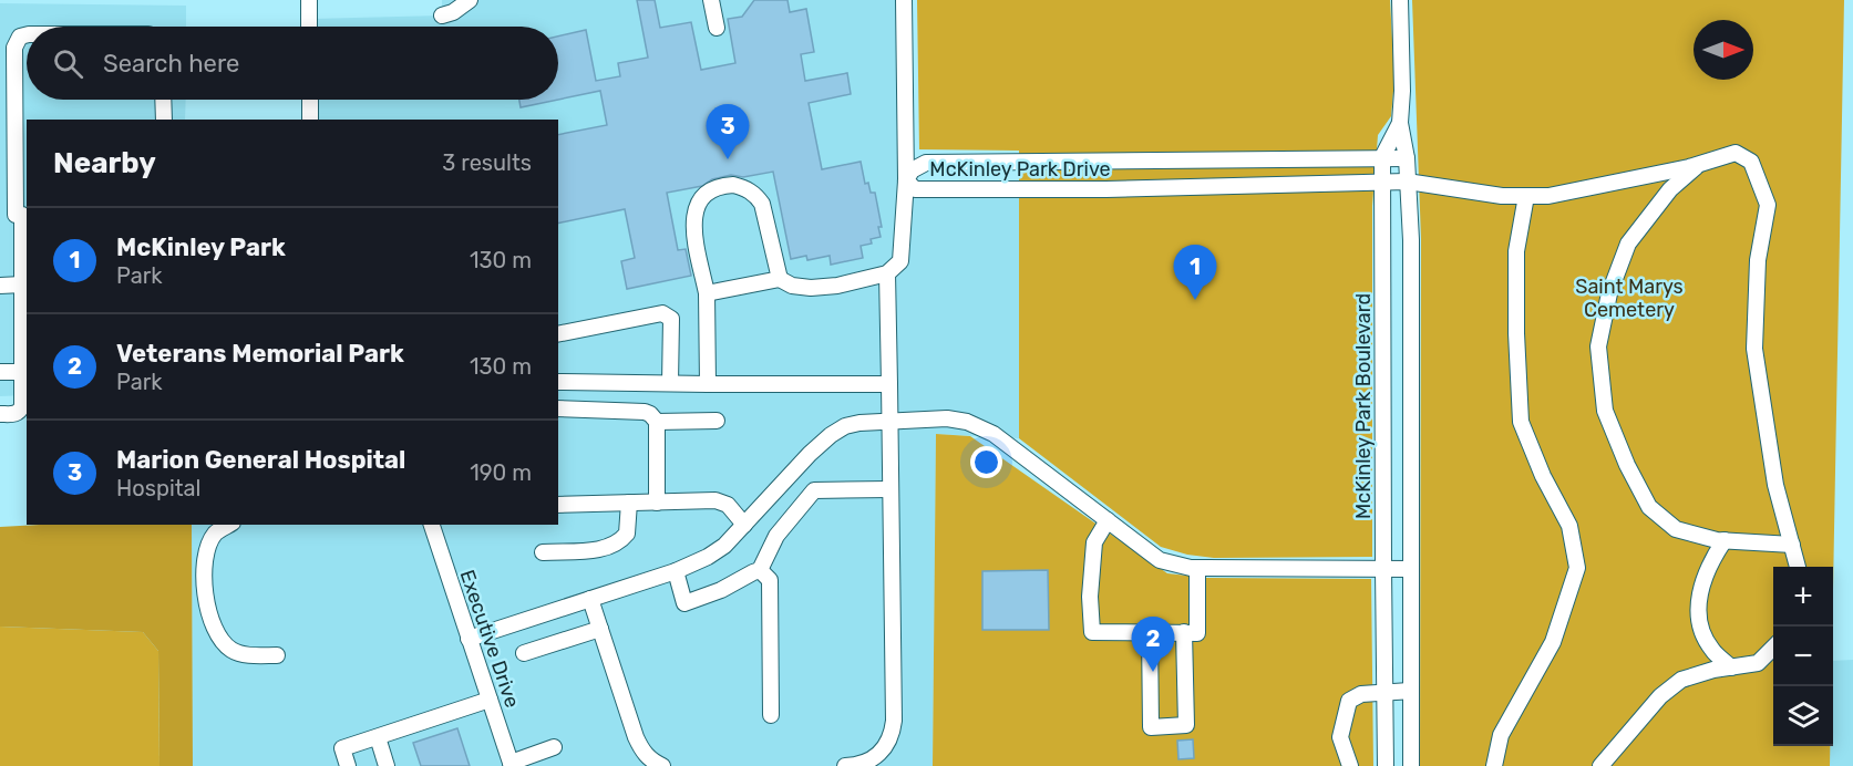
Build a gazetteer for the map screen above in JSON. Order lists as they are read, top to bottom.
{
  "streets": {
    "street": ["McKinley Park Drive", "McKinley Park Boulevard", "Executive Drive"]
  },
  "crossings": [
    ["McKinley Park Drive", "McKinley Park Boulevard"]
  ],
  "parks": ["Saint Marys Cemetery"],
  "north": "right",
  "page": {
    "search": "Search here",
    "pins": ["3", "1", "2"],
    "heading": ["Nearby", "3 results"],
    "list": [
      {
        "mark": "1",
        "name": "McKinley Park",
        "note": "Park",
        "value": "130 m"
      },
      {
        "mark": "2",
        "name": "Veterans Memorial Park",
        "note": "Park",
        "value": "130 m"
      },
      {
        "mark": "3",
        "name": "Marion General Hospital",
        "note": "Hospital",
        "value": "190 m"
      }
    ],
    "map_buttons": ["+", "−"]
  }
}
